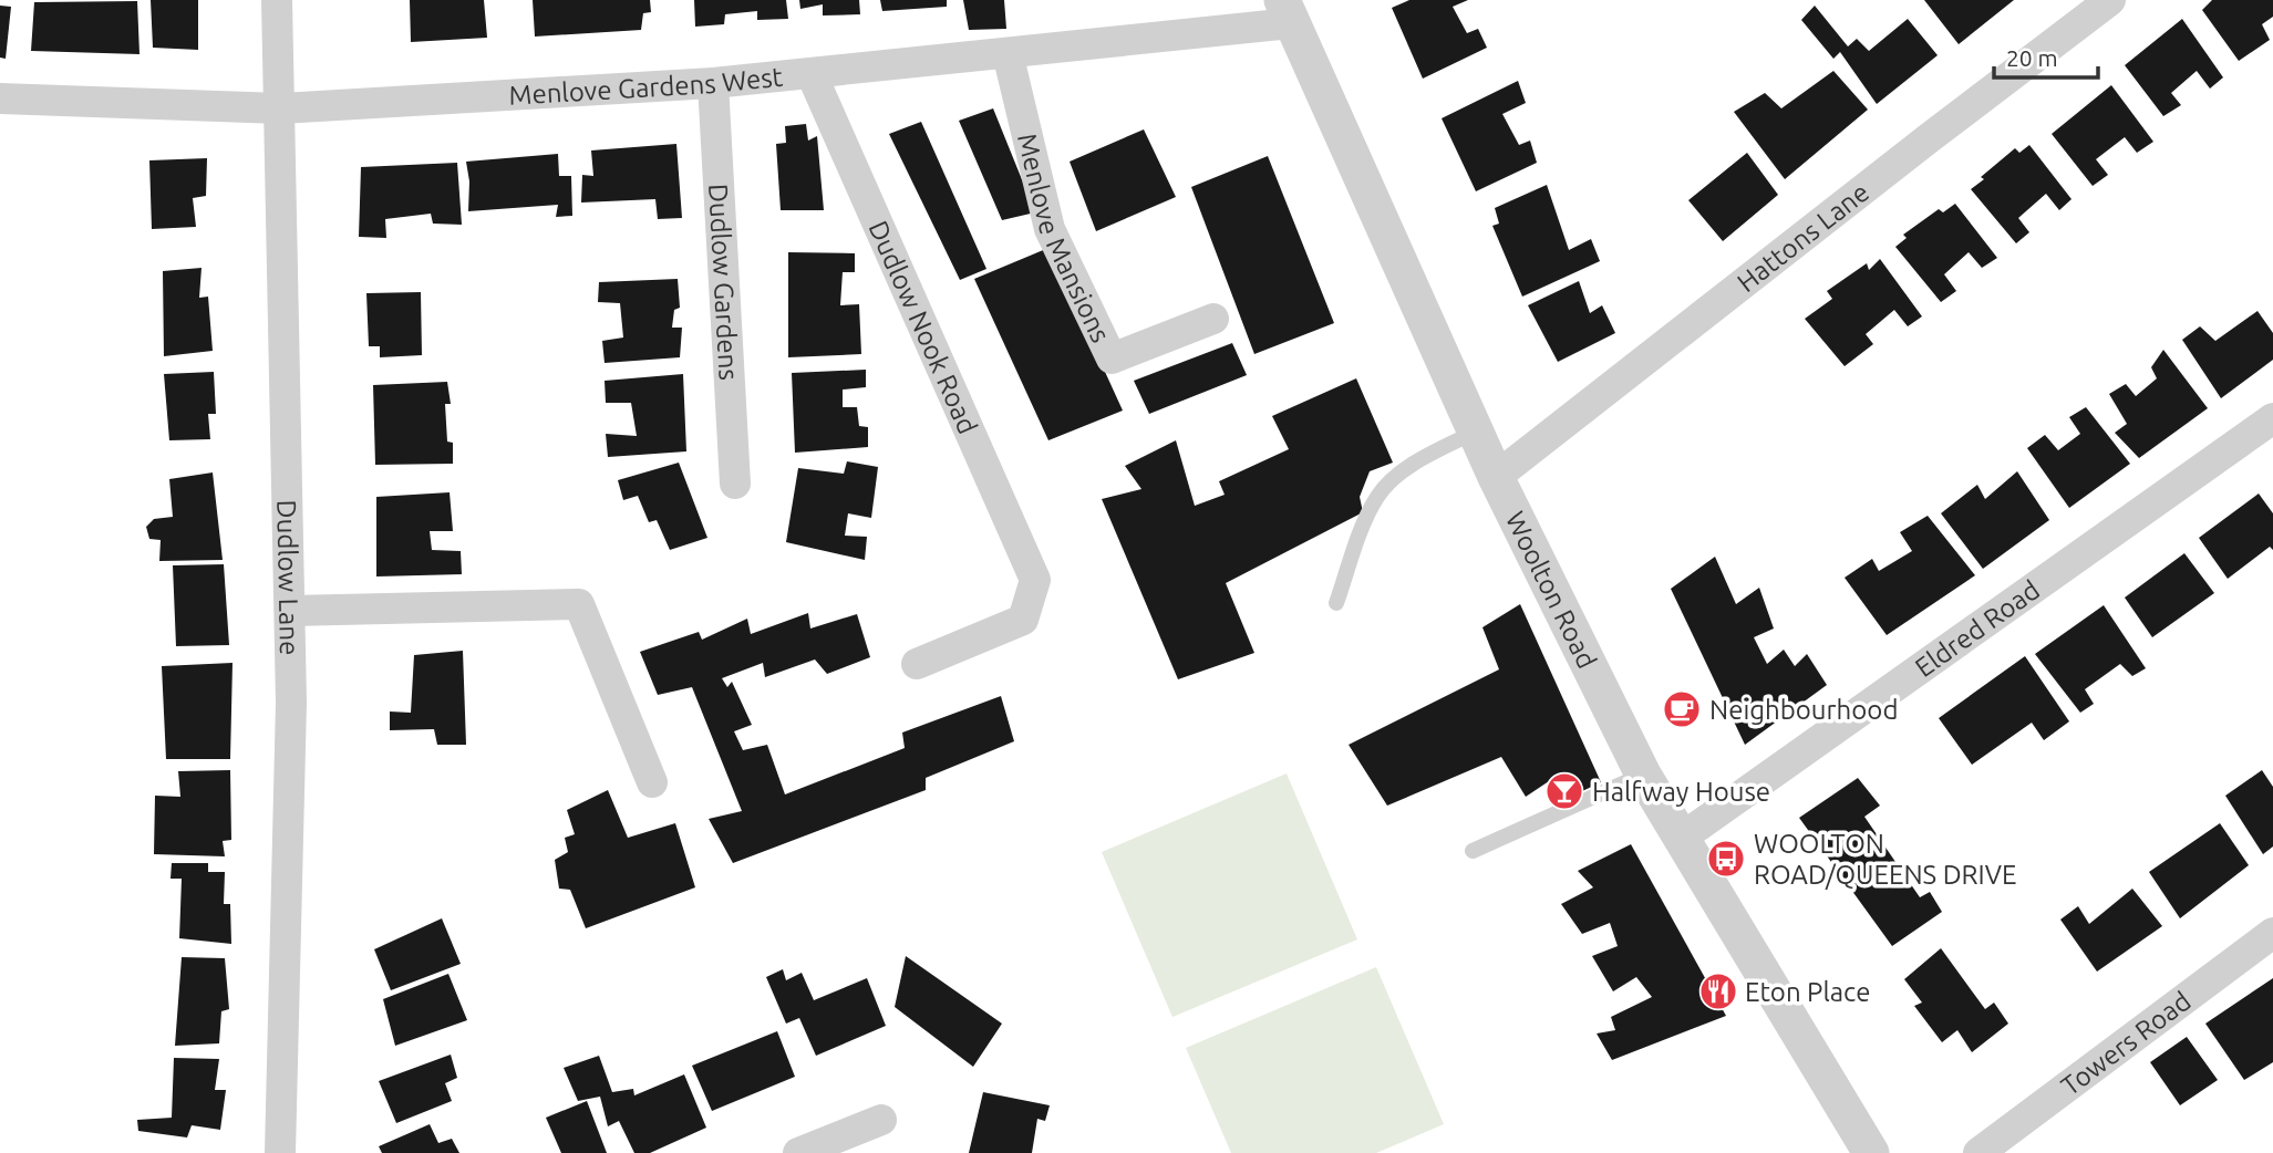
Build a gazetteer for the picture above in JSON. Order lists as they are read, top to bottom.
{
  "streets": {
    "street": [
      "Menlove Gardens West",
      "Menlove Mansions",
      "Hattons Lane",
      "Dudlow Gardens",
      "Dudlow Nook Road",
      "Dudlow Lane",
      "Woolton Road",
      "Eldred Road",
      "Towers Road"
    ]
  },
  "crossings": [
    ["Menlove Gardens West", "Menlove Mansions"],
    ["Menlove Gardens West", "Dudlow Gardens"],
    ["Menlove Gardens West", "Dudlow Nook Road"],
    ["Menlove Gardens West", "Dudlow Lane"],
    ["Menlove Gardens West", "Woolton Road"],
    ["Hattons Lane", "Woolton Road"],
    ["Woolton Road", "Eldred Road"]
  ],
  "places": {
    "cafe": ["Neighbourhood"],
    "bar": ["Halfway House"],
    "bus stop": ["WOOLTON ROAD/QUEENS DRIVE"],
    "restaurant": ["Eton Place"]
  },
  "scale_bar": "20 m"
}
